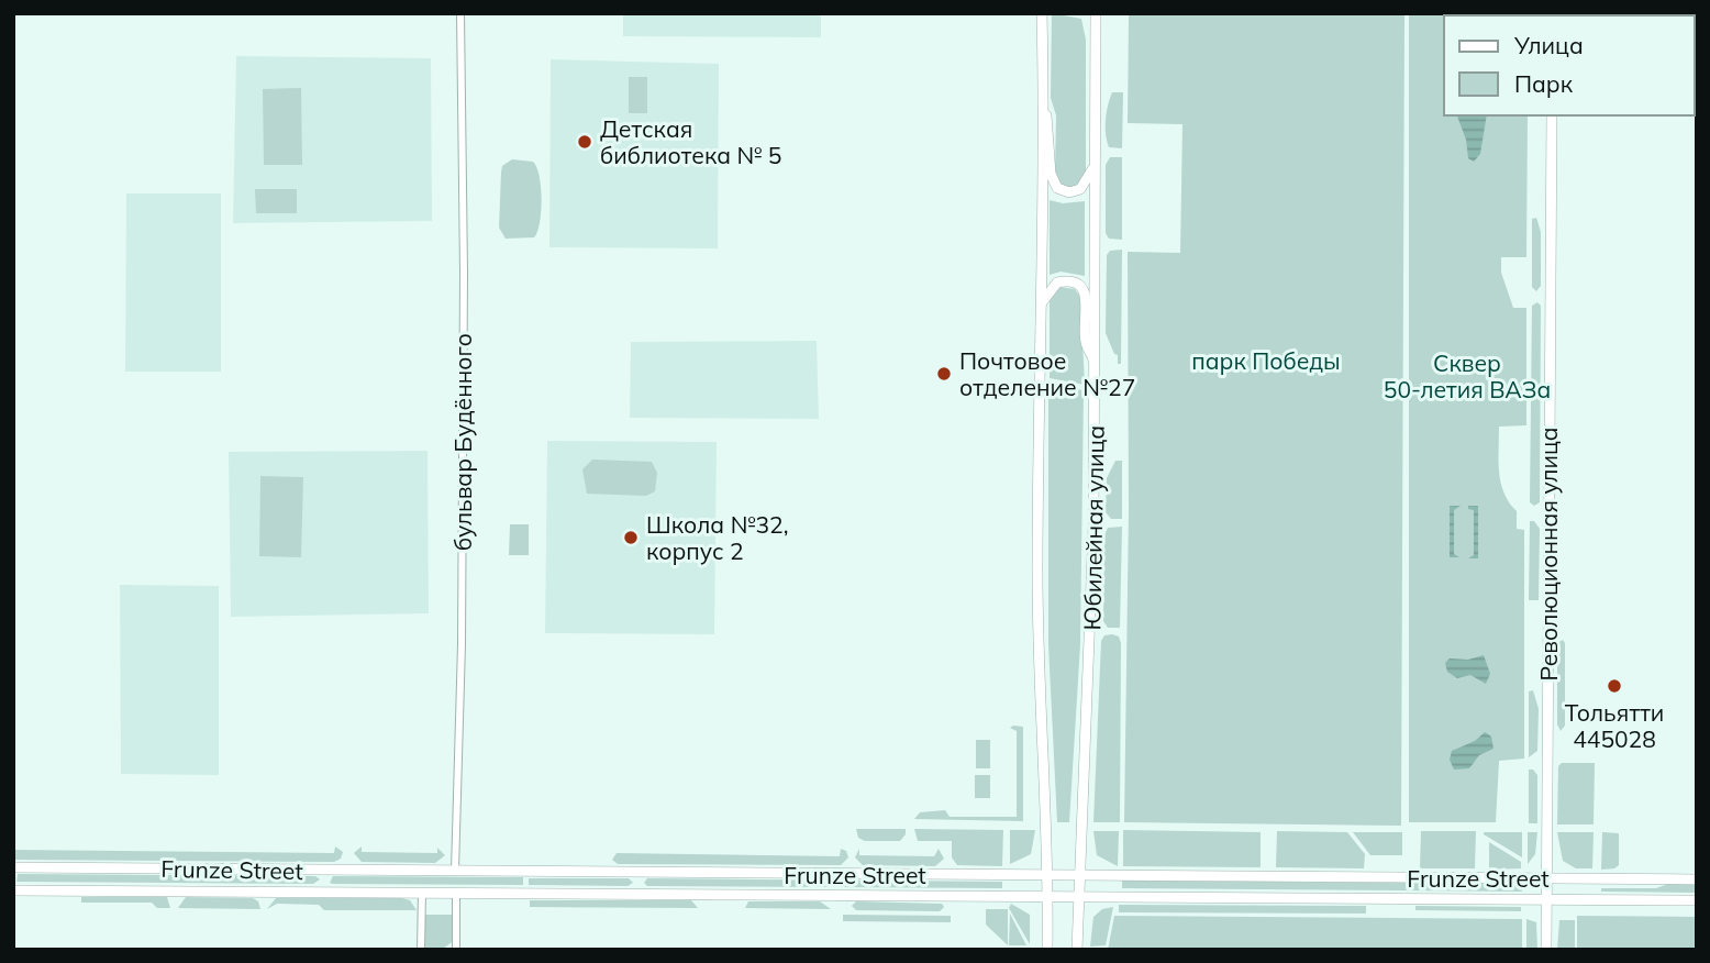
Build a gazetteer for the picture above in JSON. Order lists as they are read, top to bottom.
{
  "streets": {
    "main road": ["Юбилейная улица", "Революционная улица", "Frunze Street"],
    "street": ["бульвар Будённого"]
  },
  "crossings": [
    ["бульвар Будённого", "Frunze Street"],
    ["Юбилейная улица", "Frunze Street"],
    ["Революционная улица", "Frunze Street"]
  ],
  "parks": ["парк Победы", "Сквер 50-летия ВАЗа"],
  "places": [
    "Детская библиотека № 5",
    "Почтовое отделение №27",
    "Школа №32, корпус 2",
    "Тольятти 445028"
  ],
  "legend": ["Улица", "Парк"]
}
